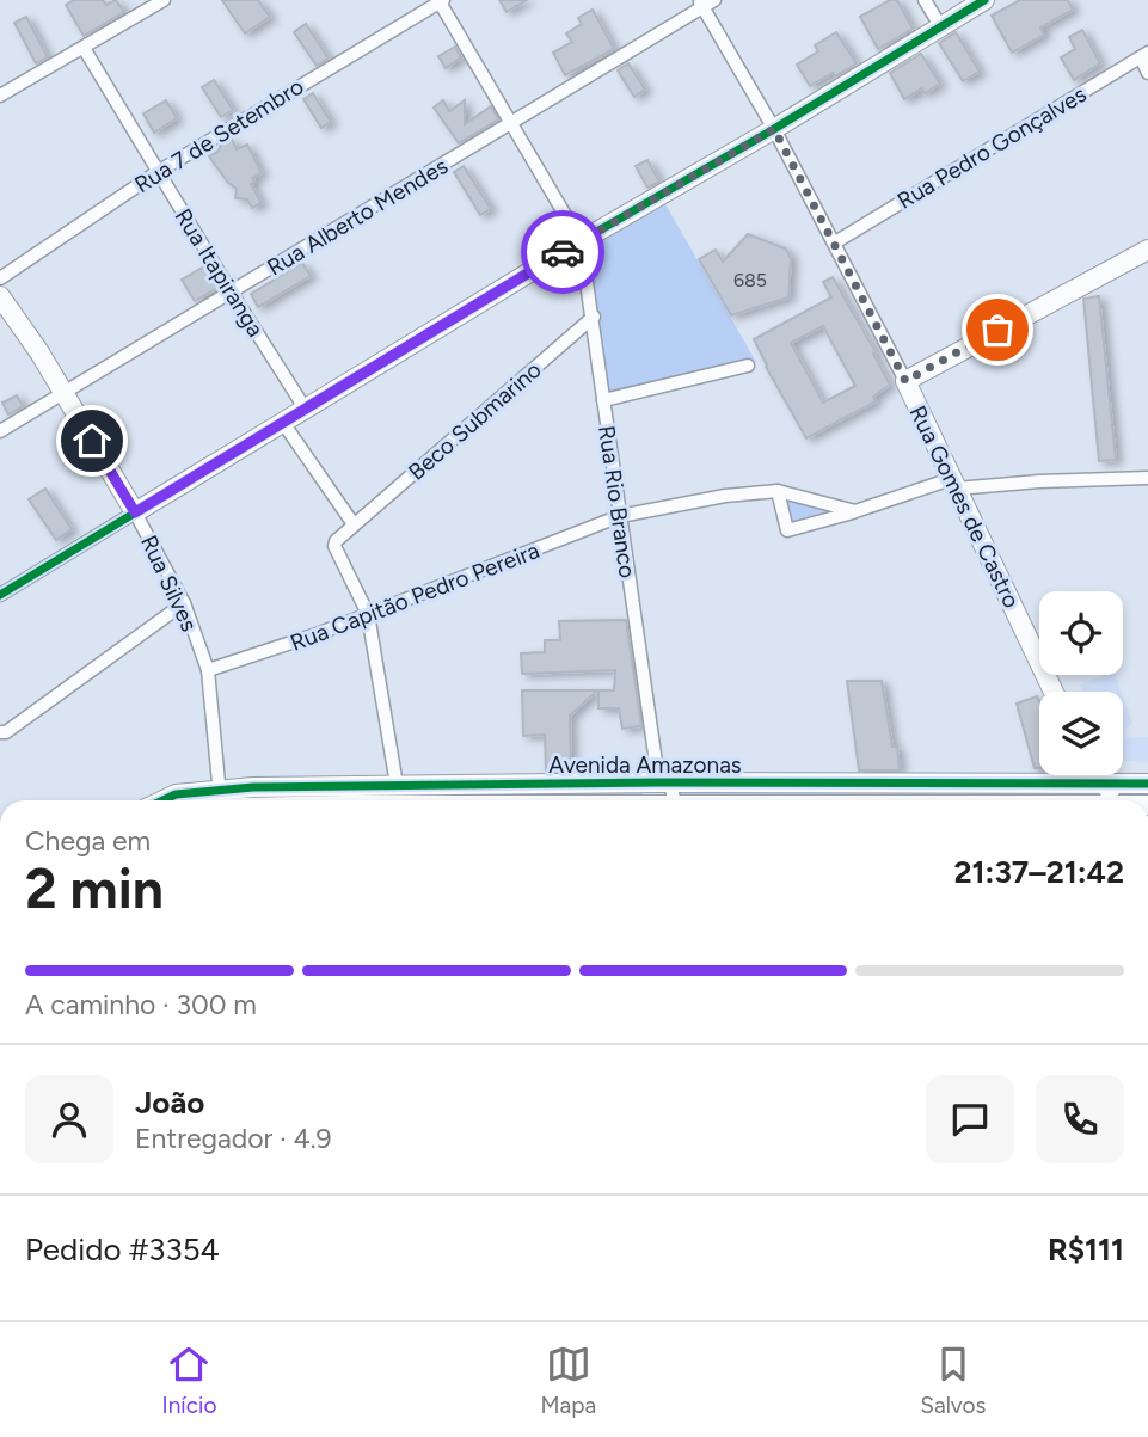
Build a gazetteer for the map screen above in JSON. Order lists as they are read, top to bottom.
{
  "streets": {
    "street": [
      "Rua 7 de Setembro",
      "Rua Pedro Gonçalves",
      "Rua Alberto Mendes",
      "Rua Itapiranga",
      "Beco Submarino",
      "Rua Rio Branco",
      "Rua Gomes de Castro",
      "Rua Silves",
      "Rua Capitão Pedro Pereira",
      "Avenida Amazonas"
    ]
  },
  "crossings": [
    ["Rua 7 de Setembro", "Rua Itapiranga"],
    ["Rua Pedro Gonçalves", "Rua Gomes de Castro"],
    ["Rua Alberto Mendes", "Rua Itapiranga"],
    ["Rua Alberto Mendes", "Rua Gomes de Castro"],
    ["Rua Alberto Mendes", "Rua Silves"],
    ["Beco Submarino", "Rua Rio Branco"],
    ["Rua Rio Branco", "Rua Capitão Pedro Pereira"],
    ["Rua Rio Branco", "Avenida Amazonas"],
    ["Rua Silves", "Rua Capitão Pedro Pereira"],
    ["Rua Silves", "Avenida Amazonas"]
  ],
  "house_numbers": ["685"],
  "page": {
    "heading": ["2 min", "Chega em", "21:37–21:42"],
    "panel": [
      "João",
      "Entregador · 4.9",
      "Pedido #3354",
      "R$111"
    ],
    "bar": "A caminho · 300 m",
    "tabs": ["Início", "Mapa", "Salvos"]
  }
}
